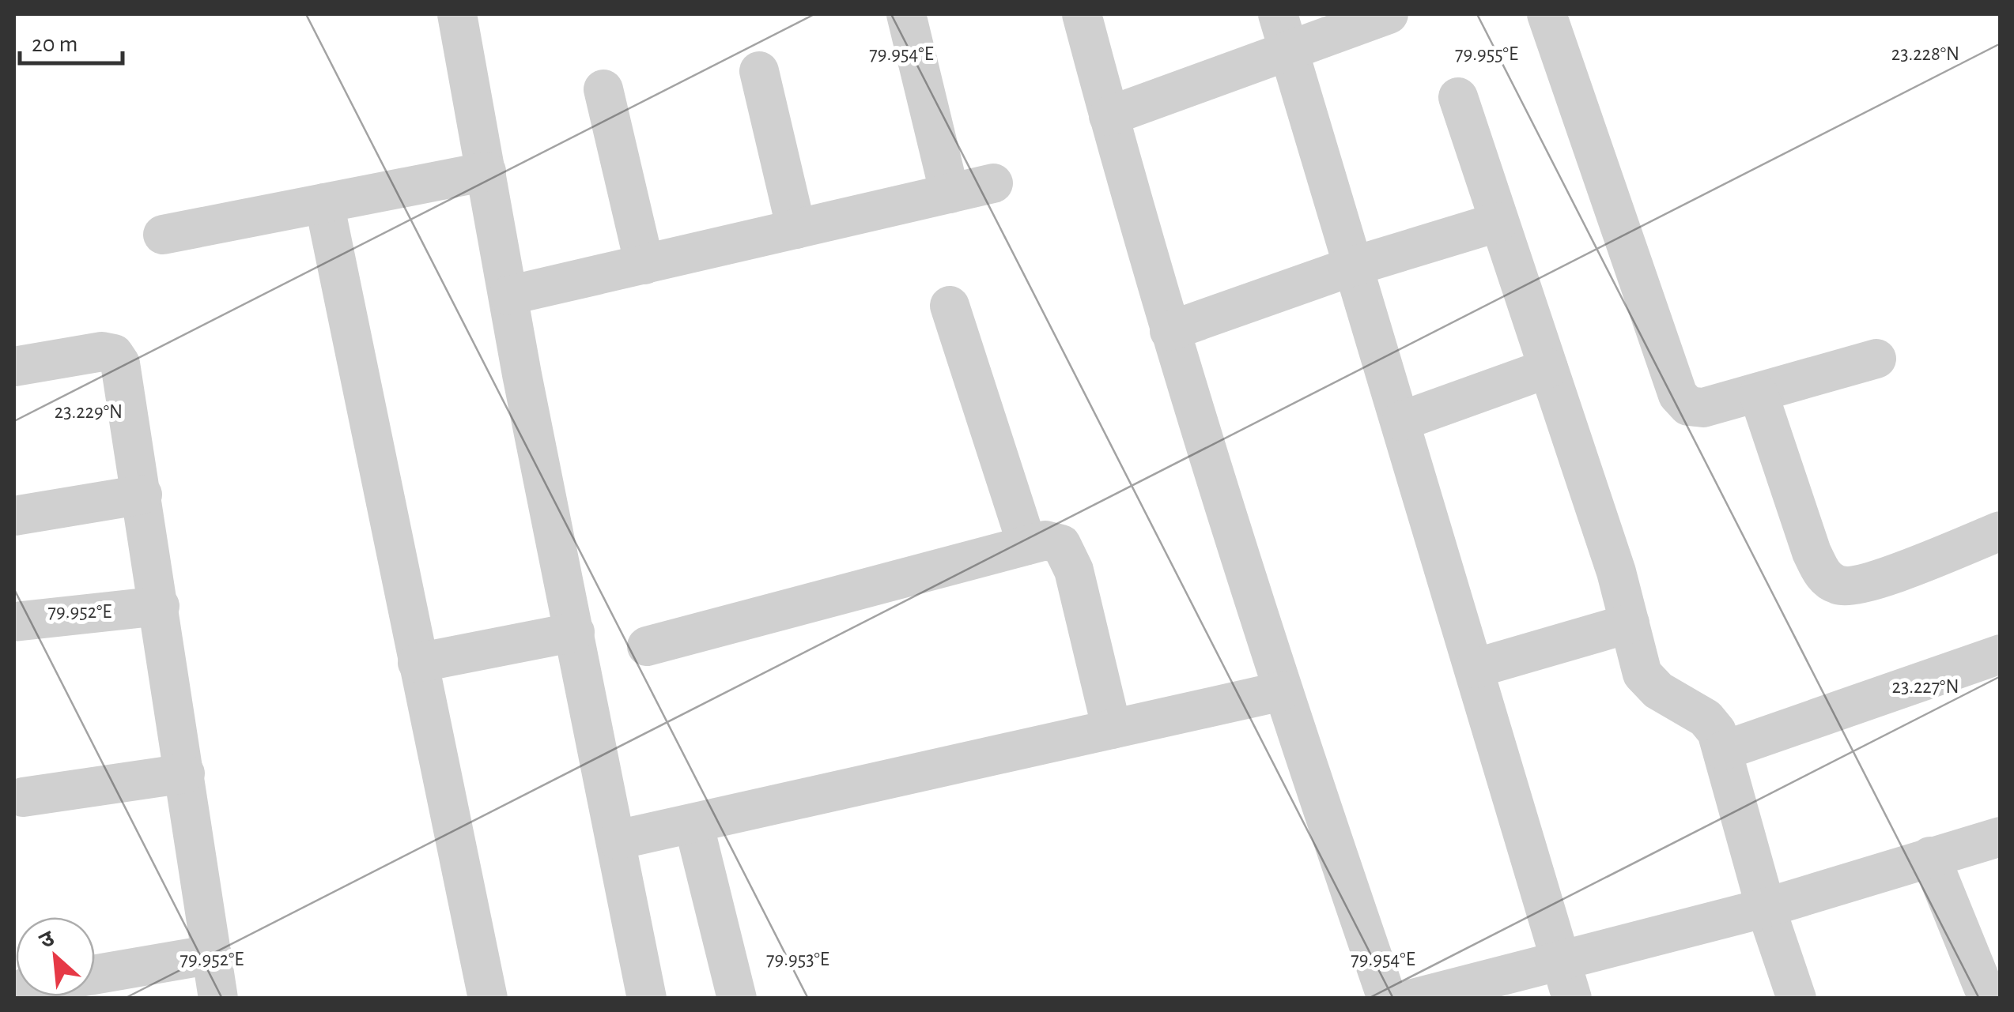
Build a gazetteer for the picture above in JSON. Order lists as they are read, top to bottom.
{
  "scale_bar": "20 m",
  "north": "top left",
  "coordinates": [
    "79.954°E",
    "79.955°E",
    "23.228°N",
    "23.229°N",
    "79.952°E",
    "23.227°N",
    "79.953°E"
  ]
}
